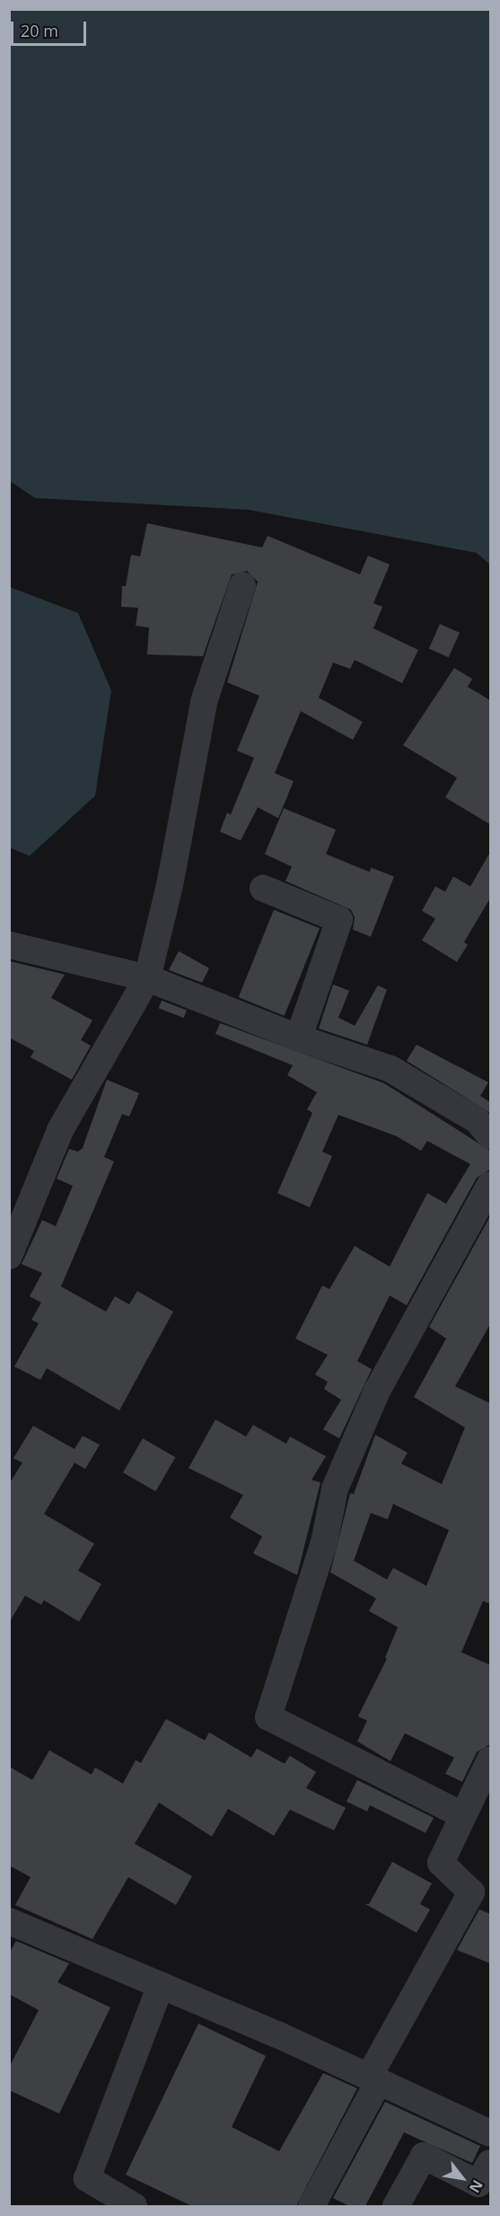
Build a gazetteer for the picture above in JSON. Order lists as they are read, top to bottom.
{
  "scale_bar": "20 m",
  "north": "bottom right"
}
